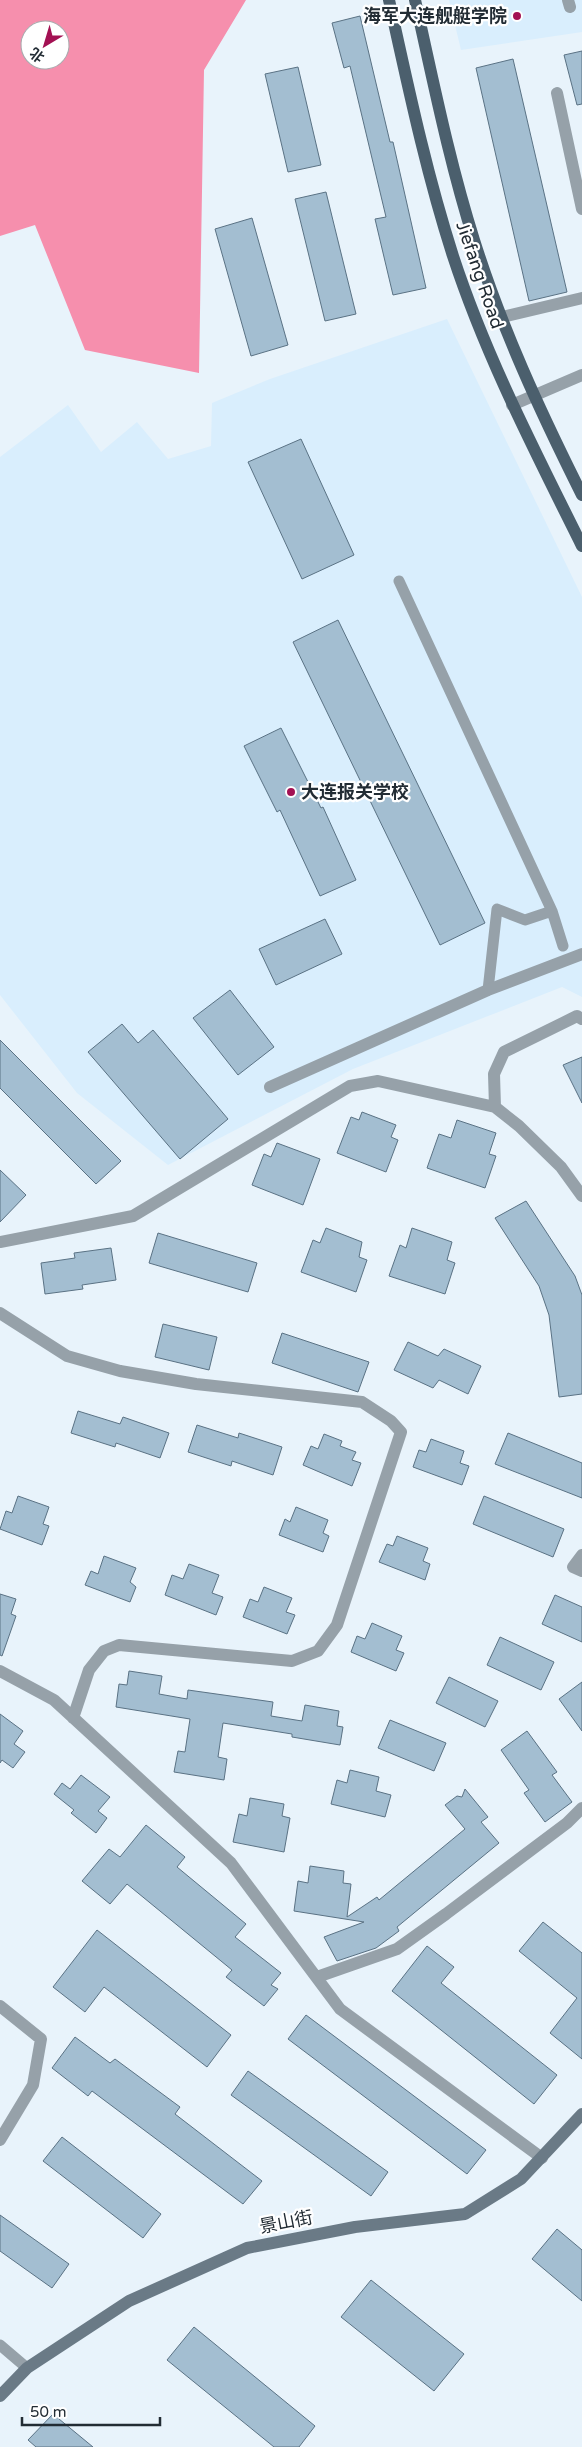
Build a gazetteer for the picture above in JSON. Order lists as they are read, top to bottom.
{
  "streets": {
    "main road": ["Jiefang Road"],
    "street": ["景山街"]
  },
  "places": ["海军大连舰艇学院", "大连报关学校"],
  "scale_bar": "50 m",
  "north": "bottom left"
}
